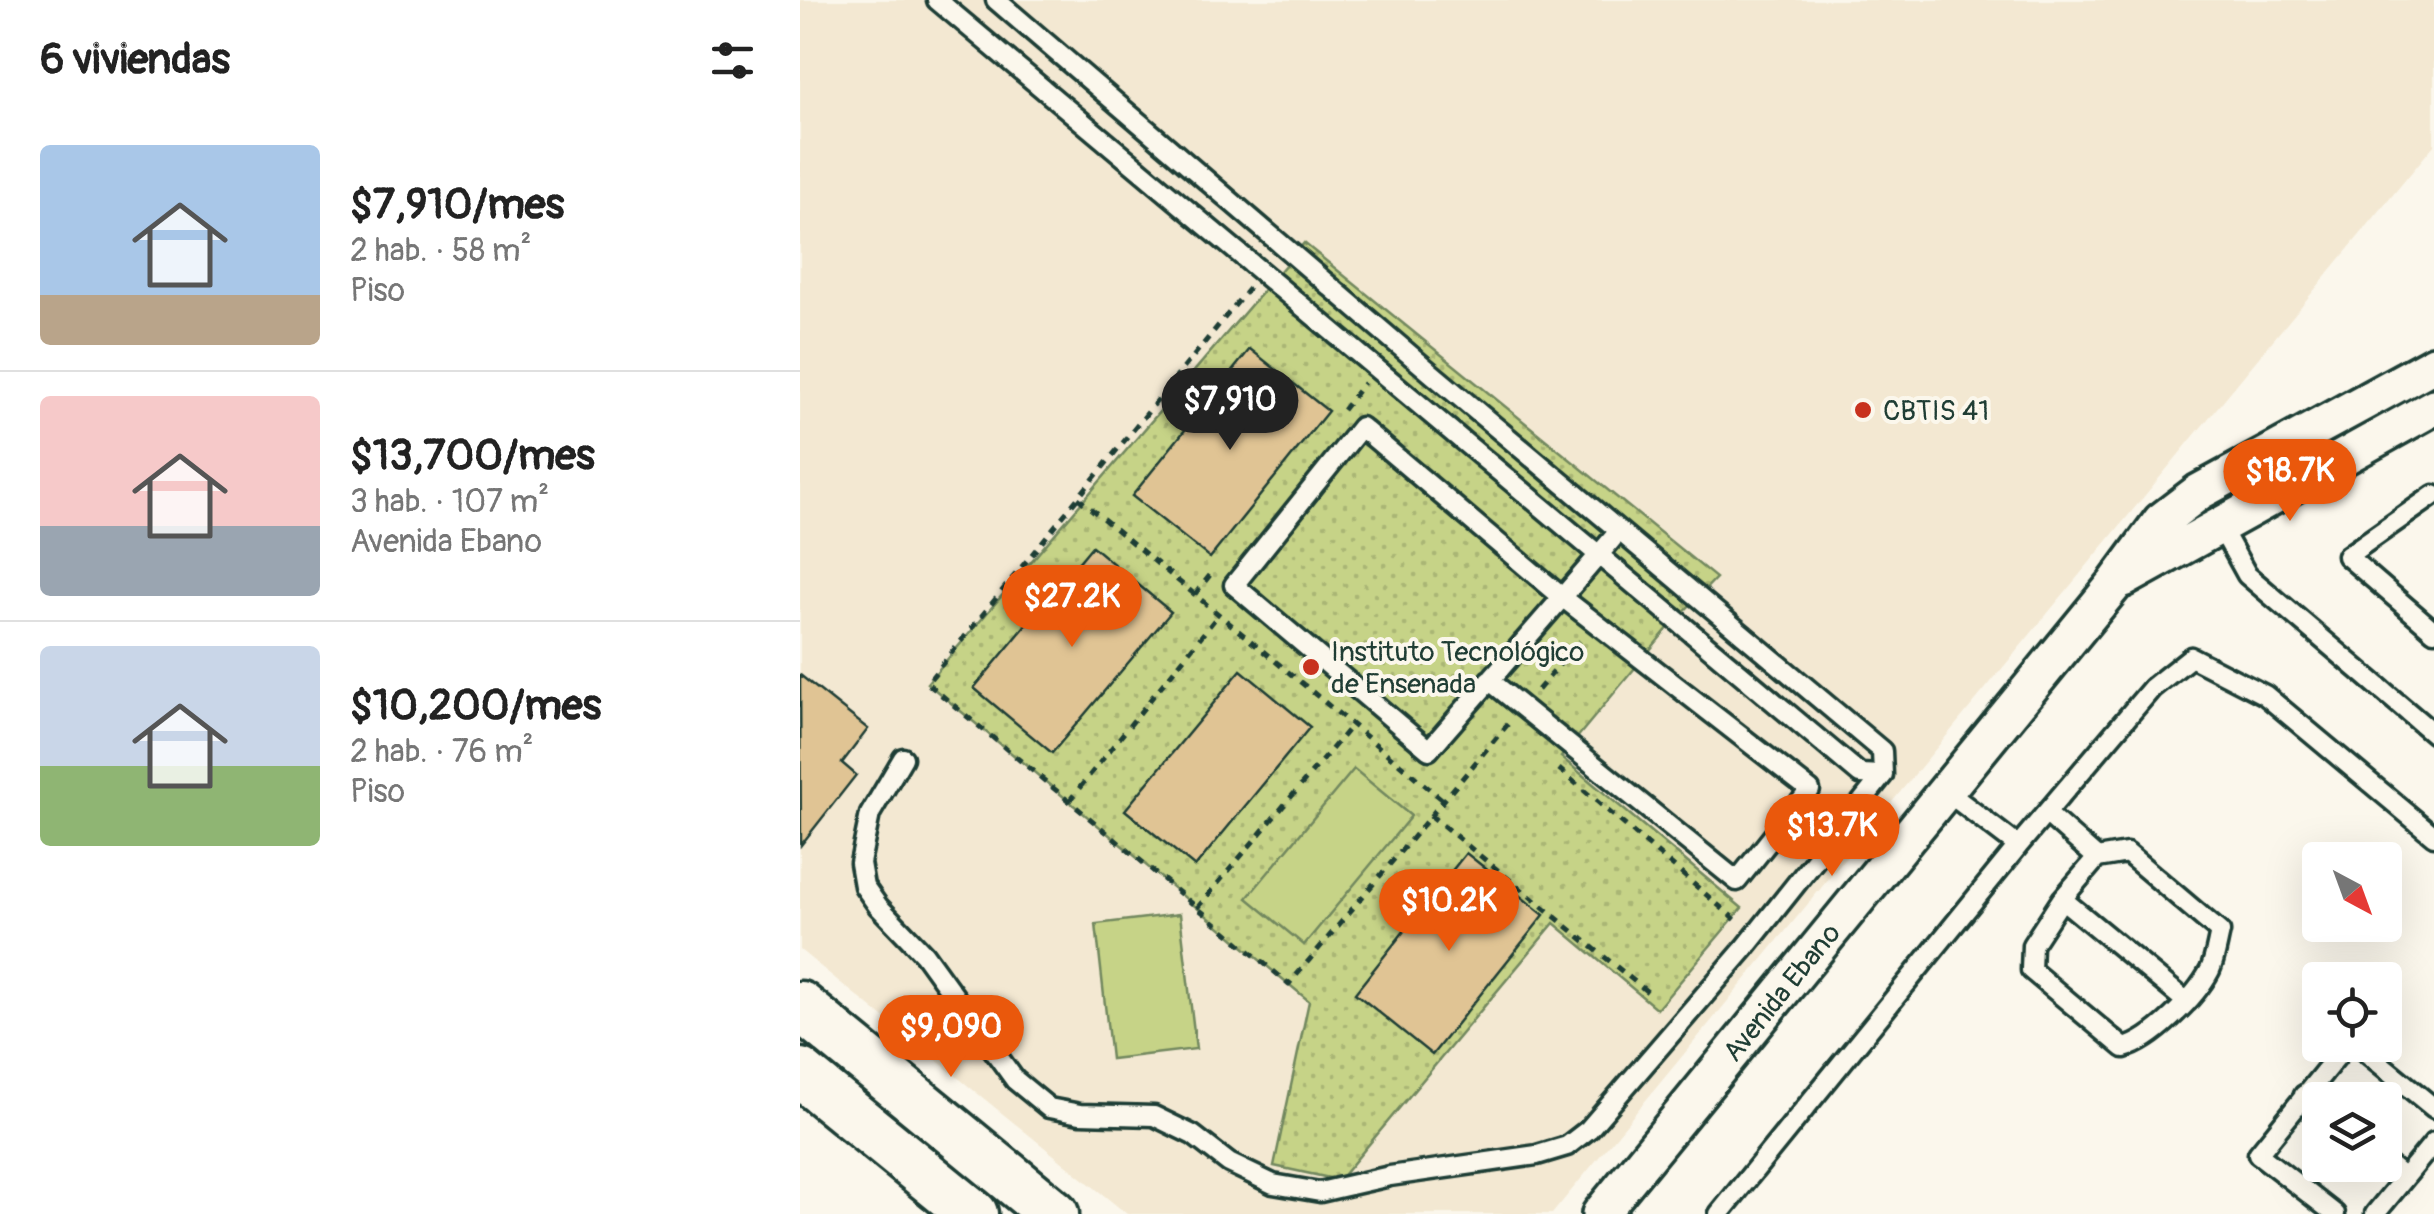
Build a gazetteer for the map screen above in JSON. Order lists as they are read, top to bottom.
{
  "streets": {
    "street": ["Avenida Ebano"]
  },
  "places": ["CBTIS 41", "Instituto Tecnológico de Ensenada"],
  "north": "bottom right",
  "page": {
    "heading": "6 viviendas",
    "list": [
      {
        "name": "$7,910/mes",
        "note": "2 hab. · 58 m² · Piso"
      },
      {
        "name": "$13,700/mes",
        "note": "3 hab. · 107 m² · Avenida Ebano"
      },
      {
        "name": "$10,200/mes",
        "note": "2 hab. · 76 m² · Piso"
      }
    ],
    "price": [
      "$7,910",
      "$18.7K",
      "$27.2K",
      "$13.7K",
      "$10.2K",
      "$9,090"
    ]
  }
}
